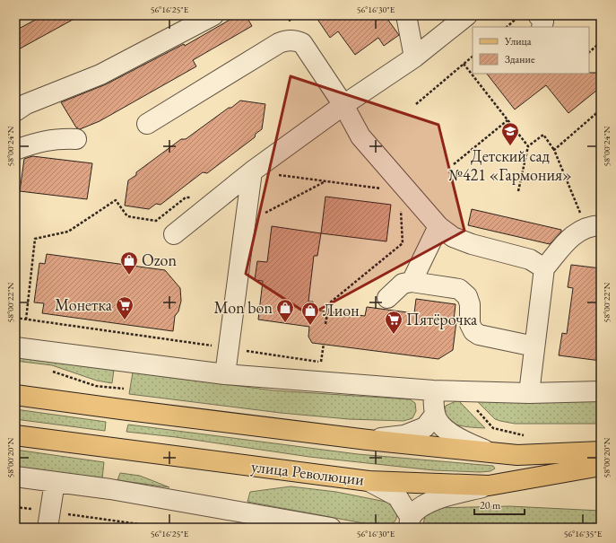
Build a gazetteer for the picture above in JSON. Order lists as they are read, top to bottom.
{
  "streets": {
    "main road": ["улица Революции"]
  },
  "places": {
    "school or university": ["Детский сад №421 «Гармония»"],
    "shop": ["Ozon", "Mon bon", "Лион"],
    "supermarket": ["Монетка", "Пятёрочка"]
  },
  "legend": ["Улица", "Здание"],
  "scale_bar": "20 m",
  "coordinates": [
    "56°16'25\"E",
    "56°16'30\"E",
    "58°00'24\"N",
    "58°00'22\"N",
    "58°00'20\"N",
    "56°16'35\"E"
  ]
}
